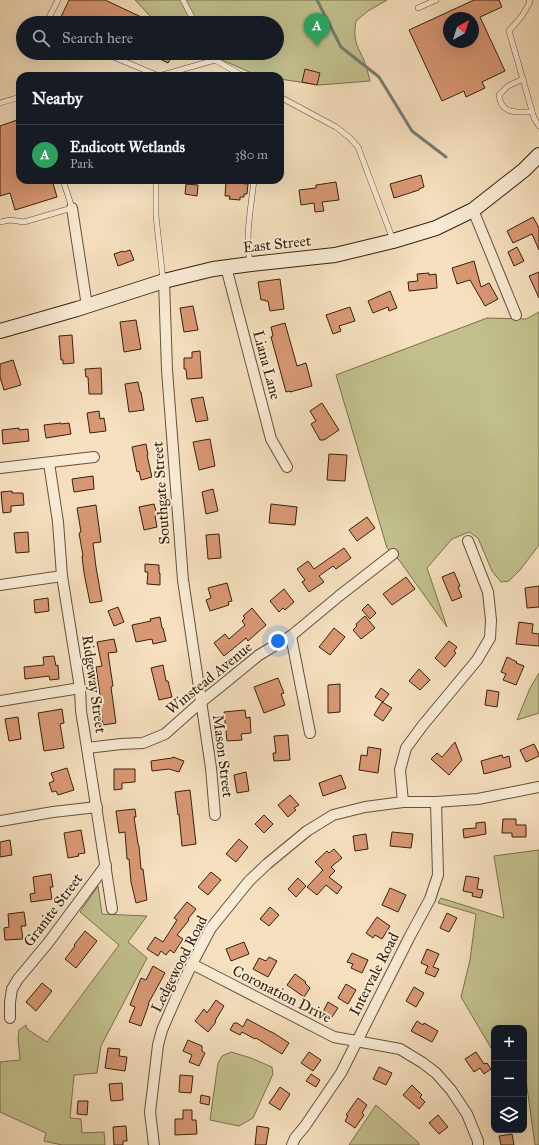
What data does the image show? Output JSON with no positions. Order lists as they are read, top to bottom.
{
  "streets": {
    "main road": ["East Street"],
    "street": [
      "Liana Lane",
      "Southgate Street",
      "Winstead Avenue",
      "Ridgeway Street",
      "Mason Street",
      "Granite Street",
      "Ledgewood Road",
      "Intervale Road",
      "Coronation Drive"
    ]
  },
  "crossings": [
    ["East Street", "Liana Lane"],
    ["East Street", "Southgate Street"],
    ["Southgate Street", "Winstead Avenue"],
    ["Southgate Street", "Mason Street"],
    ["Winstead Avenue", "Ridgeway Street"],
    ["Winstead Avenue", "Mason Street"],
    ["Ridgeway Street", "Granite Street"],
    ["Ledgewood Road", "Intervale Road"],
    ["Ledgewood Road", "Coronation Drive"],
    ["Intervale Road", "Coronation Drive"]
  ],
  "north": "top right",
  "page": {
    "pins": "A",
    "search": "Search here",
    "heading": "Nearby",
    "list": [
      {
        "mark": "A",
        "name": "Endicott Wetlands",
        "note": "Park",
        "value": "380 m"
      }
    ],
    "map_buttons": ["+", "−"]
  }
}
